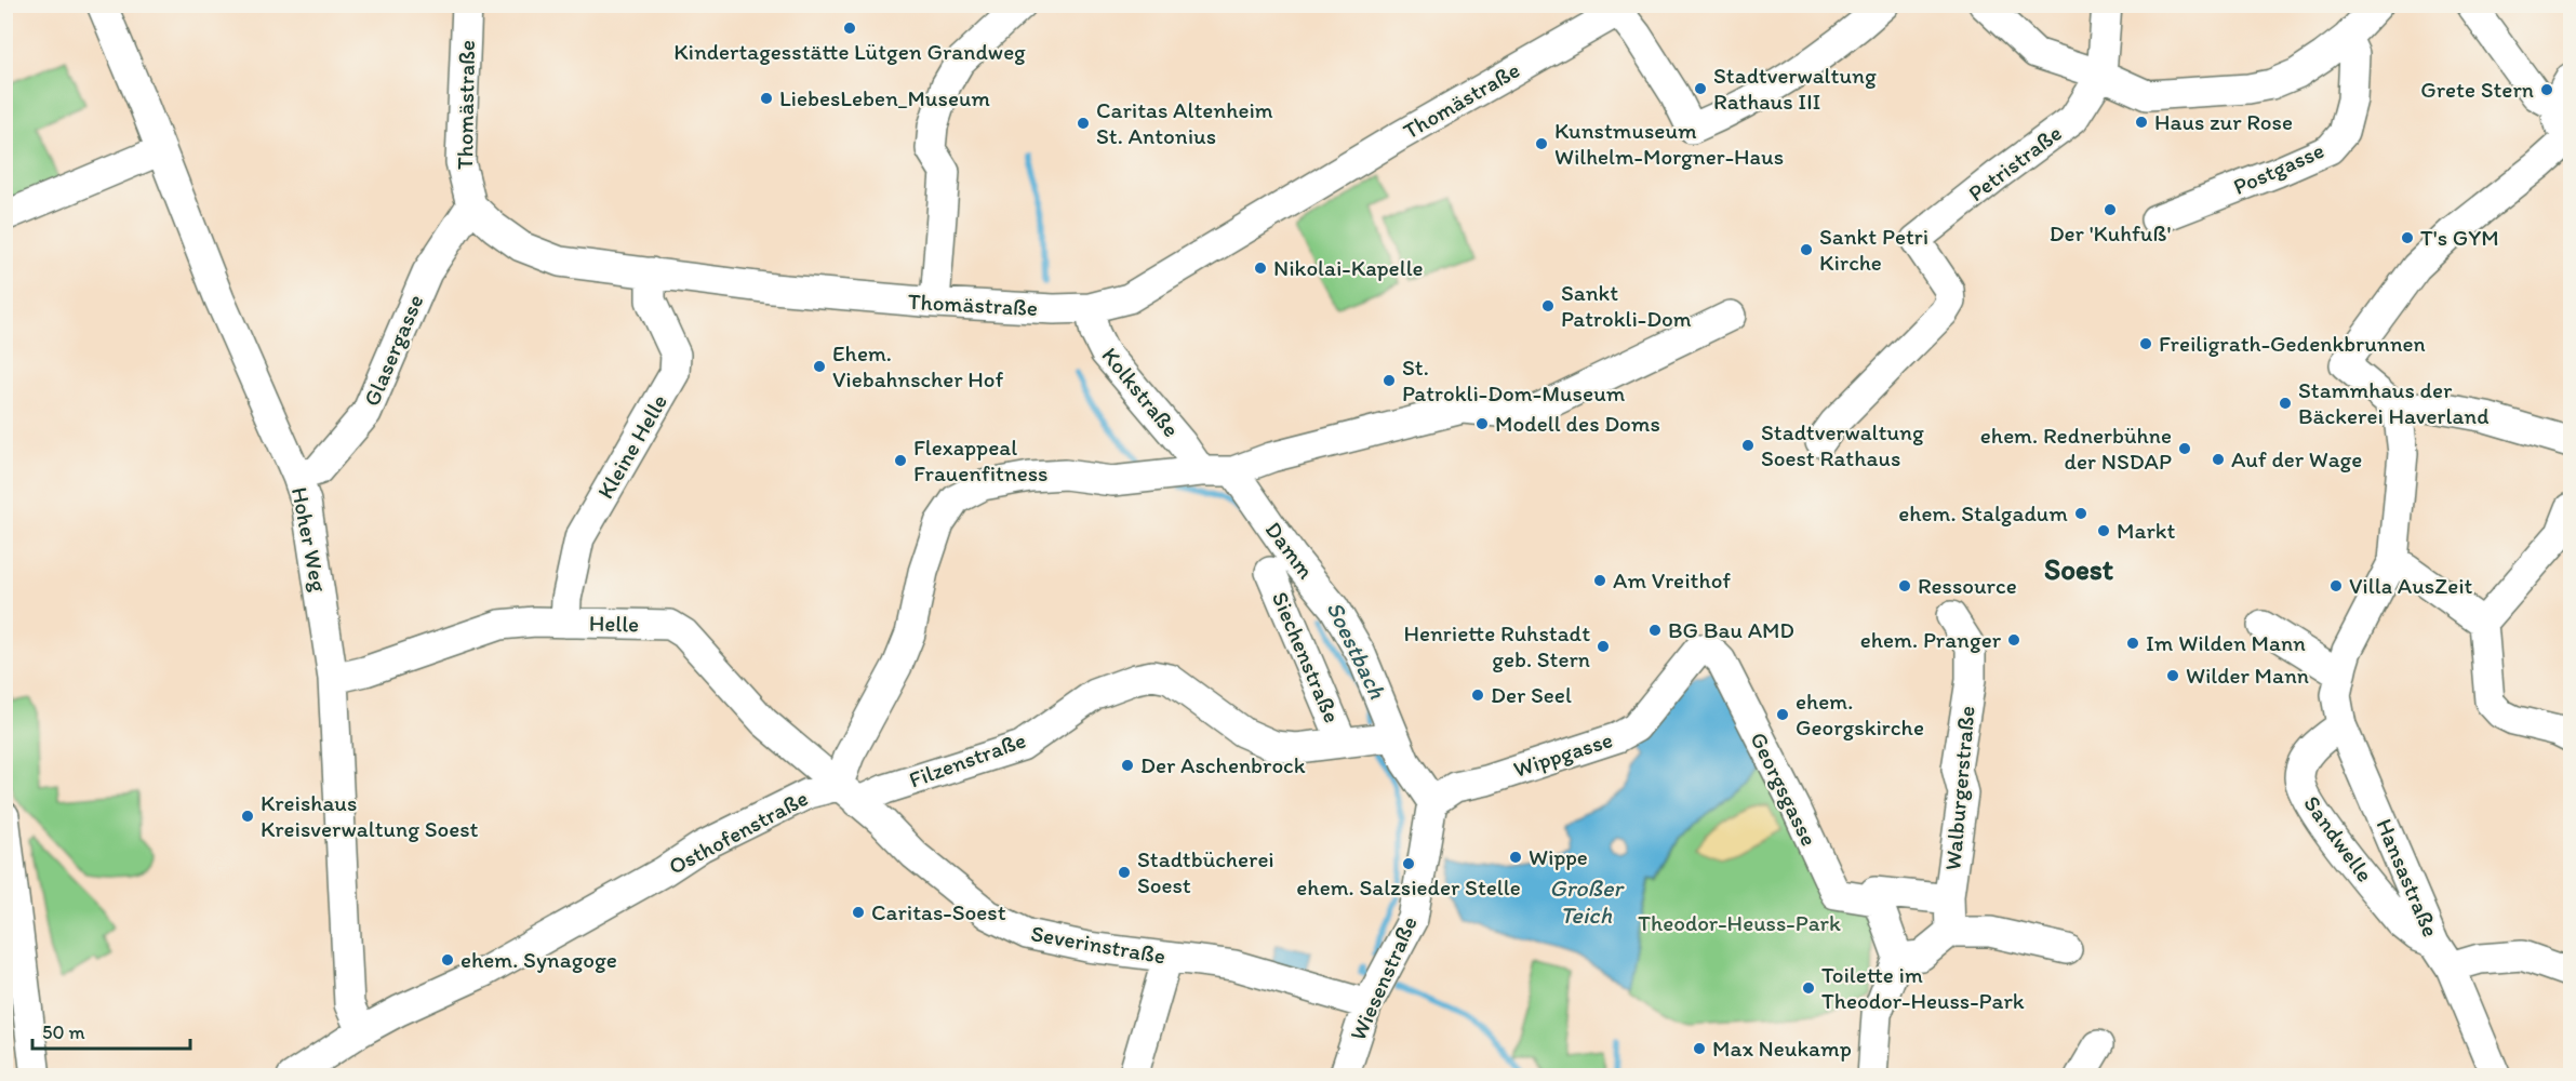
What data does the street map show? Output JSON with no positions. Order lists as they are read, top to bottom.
{
  "streets": {
    "street": [
      "Thomästraße",
      "Petristraße",
      "Postgasse",
      "Glasergasse",
      "Kolkstraße",
      "Kleine Helle",
      "Hoher Weg",
      "Damm",
      "Helle",
      "Siechenstraße",
      "Wippgasse",
      "Filzenstraße",
      "Walburgerstraße",
      "Georgsgasse",
      "Osthofenstraße",
      "Sandwelle",
      "Hansastraße",
      "Severinstraße",
      "Wiesenstraße"
    ]
  },
  "crossings": [
    ["Thomästraße", "Glasergasse"],
    ["Thomästraße", "Kolkstraße"],
    ["Thomästraße", "Kleine Helle"],
    ["Glasergasse", "Hoher Weg"],
    ["Kolkstraße", "Osthofenstraße"],
    ["Kleine Helle", "Helle"],
    ["Hoher Weg", "Helle"],
    ["Hoher Weg", "Osthofenstraße"],
    ["Damm", "Filzenstraße"],
    ["Damm", "Osthofenstraße"],
    ["Helle", "Filzenstraße"],
    ["Helle", "Osthofenstraße"],
    ["Helle", "Severinstraße"],
    ["Siechenstraße", "Filzenstraße"],
    ["Wippgasse", "Georgsgasse"],
    ["Wippgasse", "Wiesenstraße"],
    ["Filzenstraße", "Osthofenstraße"],
    ["Filzenstraße", "Severinstraße"],
    ["Walburgerstraße", "Georgsgasse"],
    ["Osthofenstraße", "Severinstraße"],
    ["Sandwelle", "Hansastraße"],
    ["Severinstraße", "Wiesenstraße"]
  ],
  "districts": ["Soest"],
  "water": ["Soestbach", "Großer Teich"],
  "parks": ["Theodor-Heuss-Park"],
  "places": [
    "Kindertagesstätte Lütgen Grandweg",
    "Stadtverwaltung Rathaus III",
    "Grete Stern",
    "LiebesLeben_Museum",
    "Haus zur Rose",
    "Caritas Altenheim St. Antonius",
    "Kunstmuseum Wilhelm-Morgner-Haus",
    "Der 'Kuhfuß'",
    "T's GYM",
    "Sankt Petri Kirche",
    "Nikolai-Kapelle",
    "Sankt Patrokli-Dom",
    "Freiligrath-Gedenkbrunnen",
    "Ehem. Viebahnscher Hof",
    "St. Patrokli-Dom-Museum",
    "Stammhaus der Bäckerei Haverland",
    "Modell des Doms",
    "Stadtverwaltung Soest Rathaus",
    "ehem. Rednerbühne der NSDAP",
    "Auf der Wage",
    "Flexappeal Frauenfitness",
    "ehem. Stalgadum",
    "Markt",
    "Am Vreithof",
    "Ressource",
    "Villa AusZeit",
    "BG Bau AMD",
    "ehem. Pranger",
    "Im Wilden Mann",
    "Henriette Ruhstadt geb. Stern",
    "Wilder Mann",
    "Der Seel",
    "ehem. Georgskirche",
    "Der Aschenbrock",
    "Kreishaus Kreisverwaltung Soest",
    "Wippe",
    "ehem. Salzsieder Stelle",
    "Stadtbücherei Soest",
    "Caritas-Soest",
    "ehem. Synagoge",
    "Toilette im Theodor-Heuss-Park",
    "Max Neukamp"
  ],
  "scale_bar": "50 m"
}
